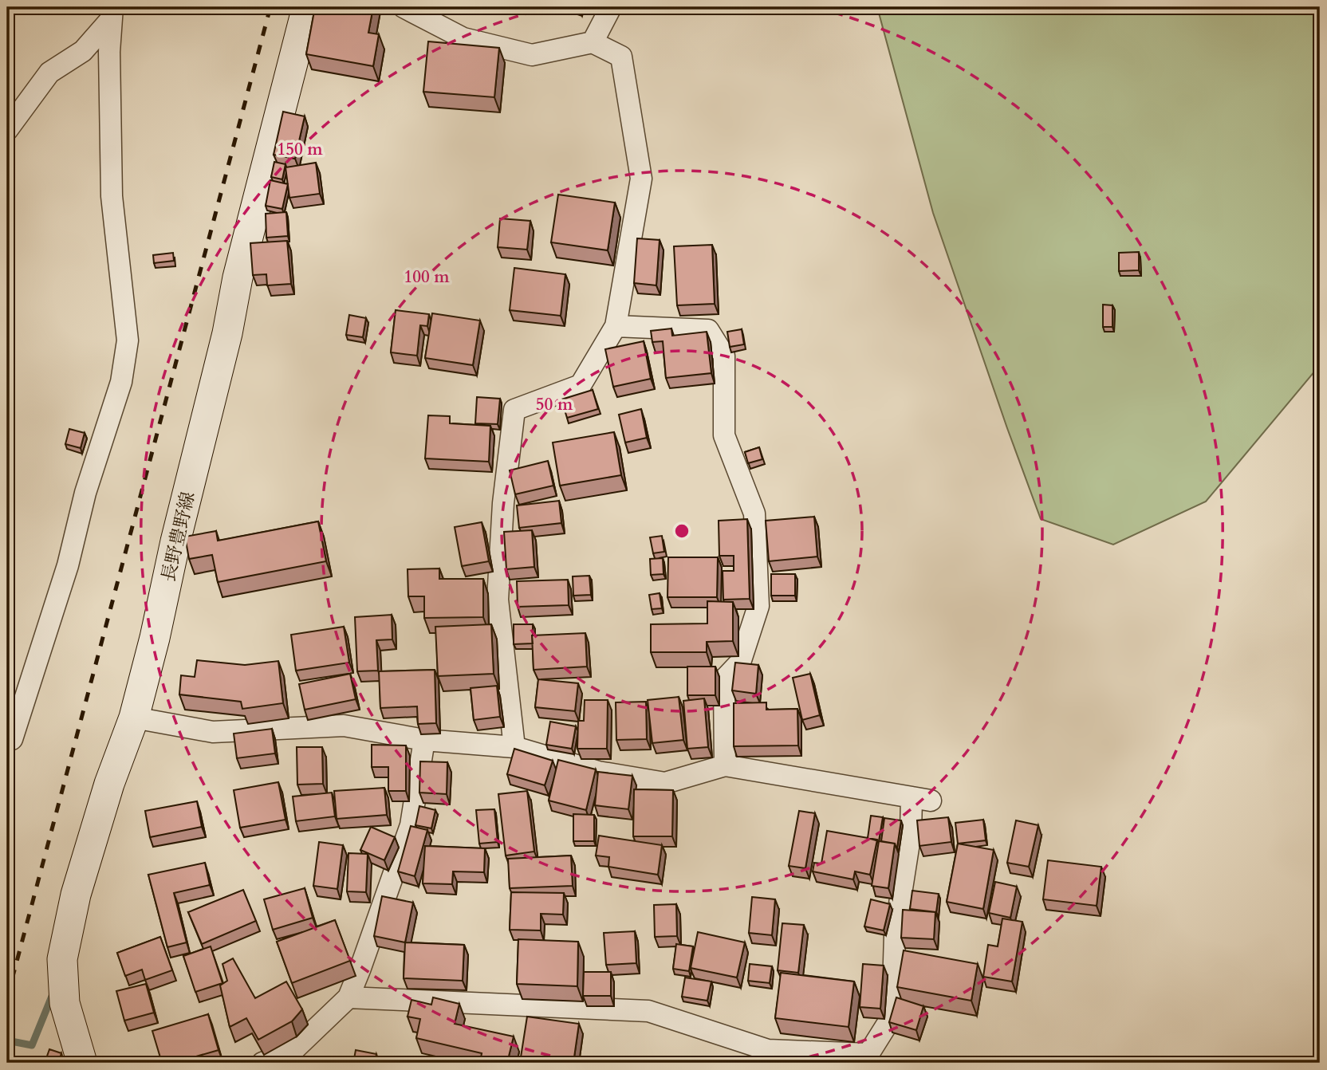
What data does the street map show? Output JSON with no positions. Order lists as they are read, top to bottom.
{
  "streets": {
    "main road": ["長野豊野線"]
  },
  "rings": ["150 m", "100 m", "50 m"]
}
